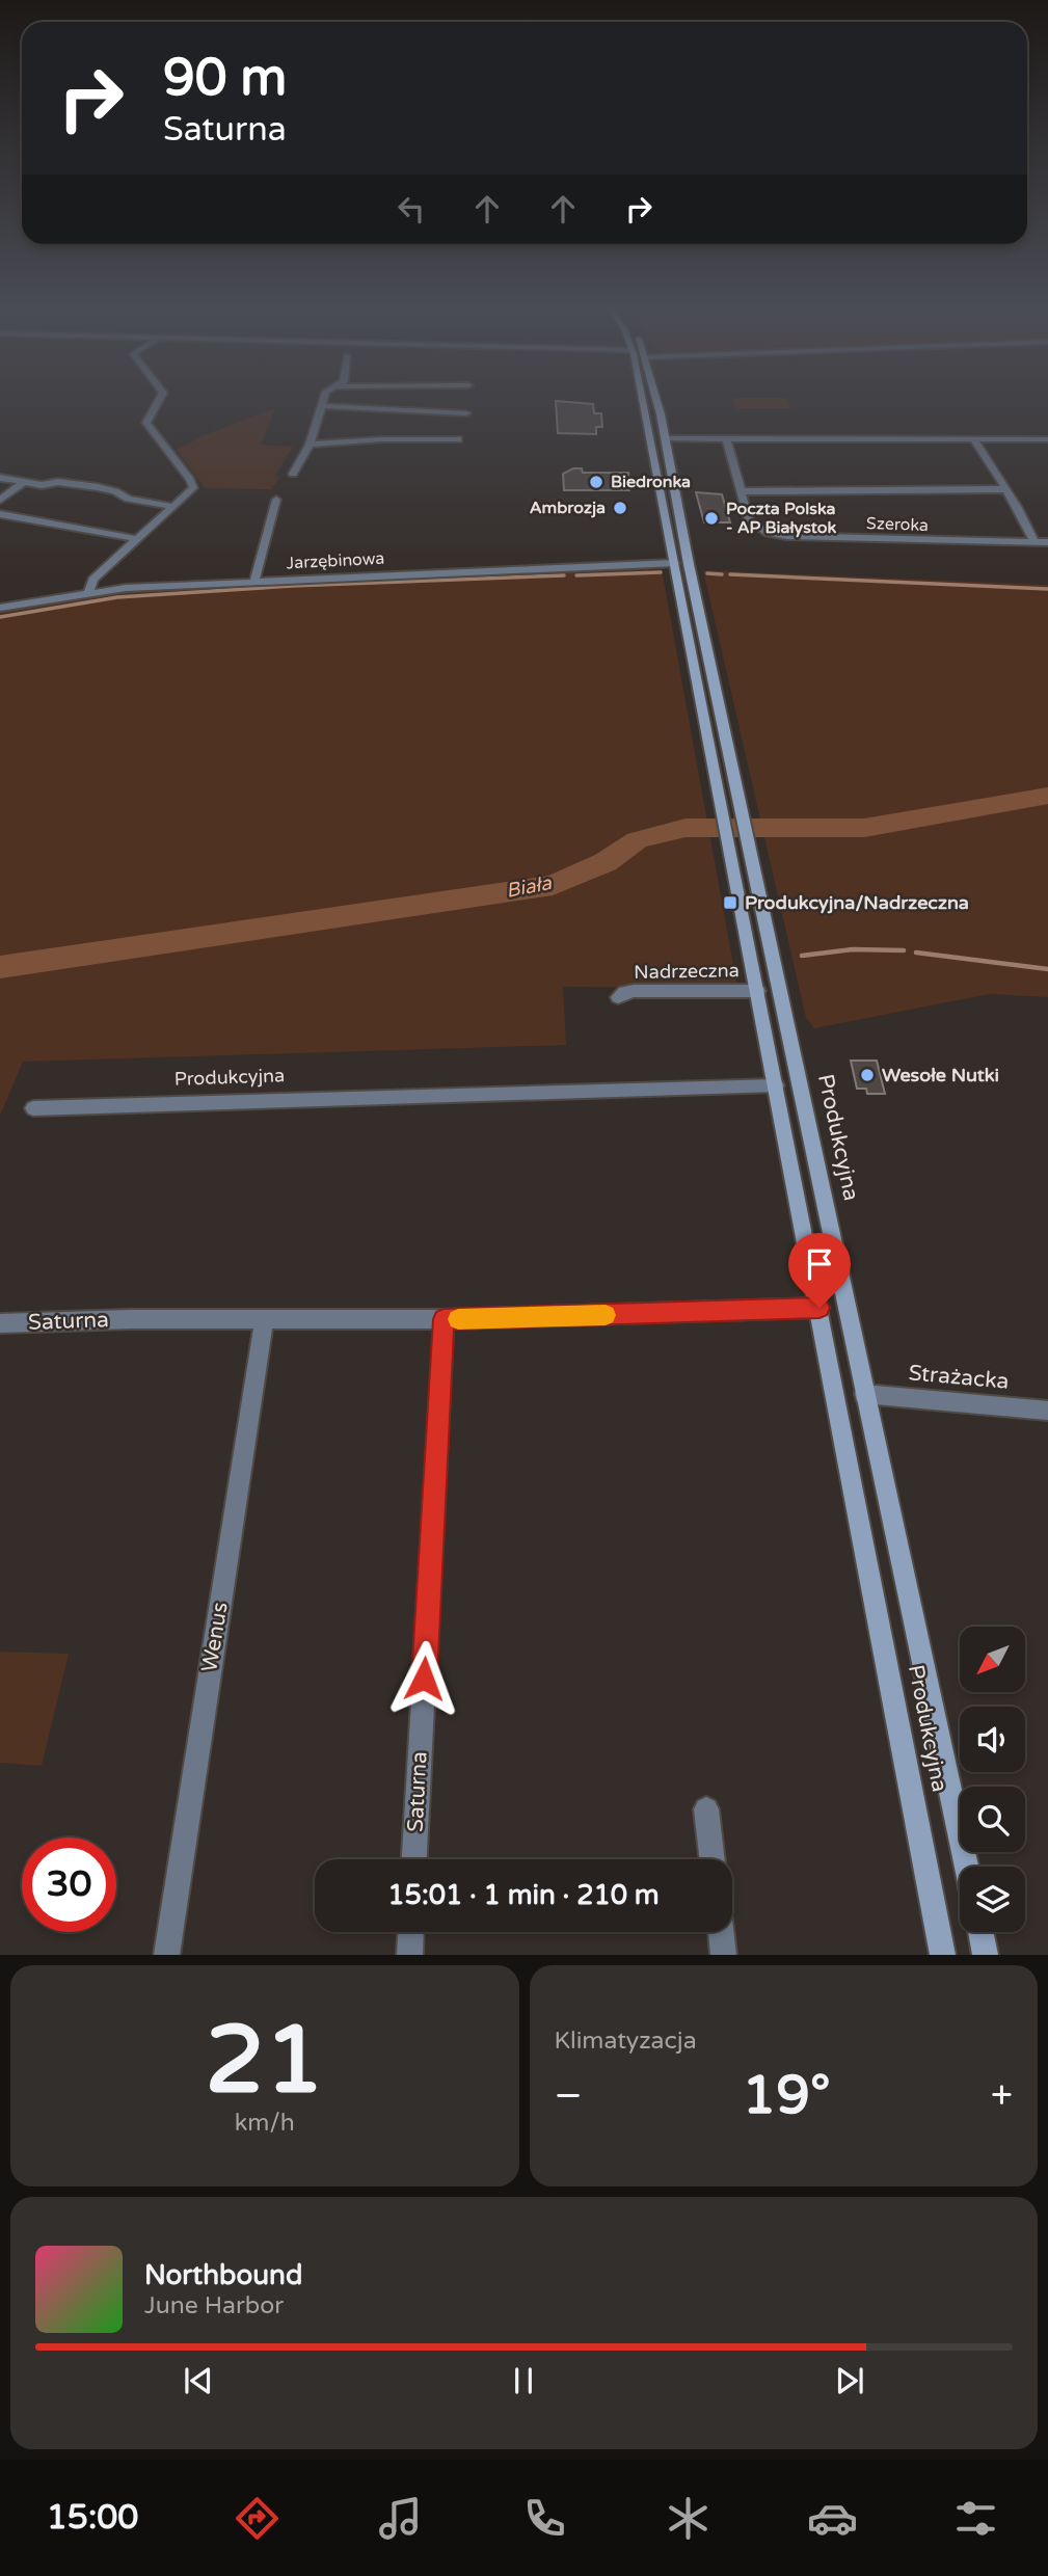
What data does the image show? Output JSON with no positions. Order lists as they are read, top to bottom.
{
  "streets": {
    "main road": ["Produkcyjna"],
    "street": [
      "Szeroka",
      "Jarzębinowa",
      "Nadrzeczna",
      "Saturna",
      "Strażacka",
      "Wenus"
    ]
  },
  "crossings": [
    ["Jarzębinowa", "Produkcyjna"],
    ["Nadrzeczna", "Produkcyjna"],
    ["Produkcyjna", "Saturna"],
    ["Produkcyjna", "Strażacka"],
    ["Saturna", "Wenus"]
  ],
  "water": ["Biała"],
  "places": {
    "other": [
      "Biedronka",
      "Ambrozja",
      "Poczta Polska - AP Białystok",
      "Wesołe Nutki"
    ],
    "transit": ["Produkcyjna/Nadrzeczna"]
  },
  "north": "bottom left",
  "page": {
    "turn": ["90 m", "Saturna"],
    "limit": "30",
    "trip": "15:01 · 1 min · 210 m",
    "tile": [
      ["21", "km/h"],
      "Klimatyzacja"
    ],
    "heat": ["−", "19°", "+"],
    "song": ["Northbound", "June Harbor"],
    "tabs": "15:00"
  }
}
